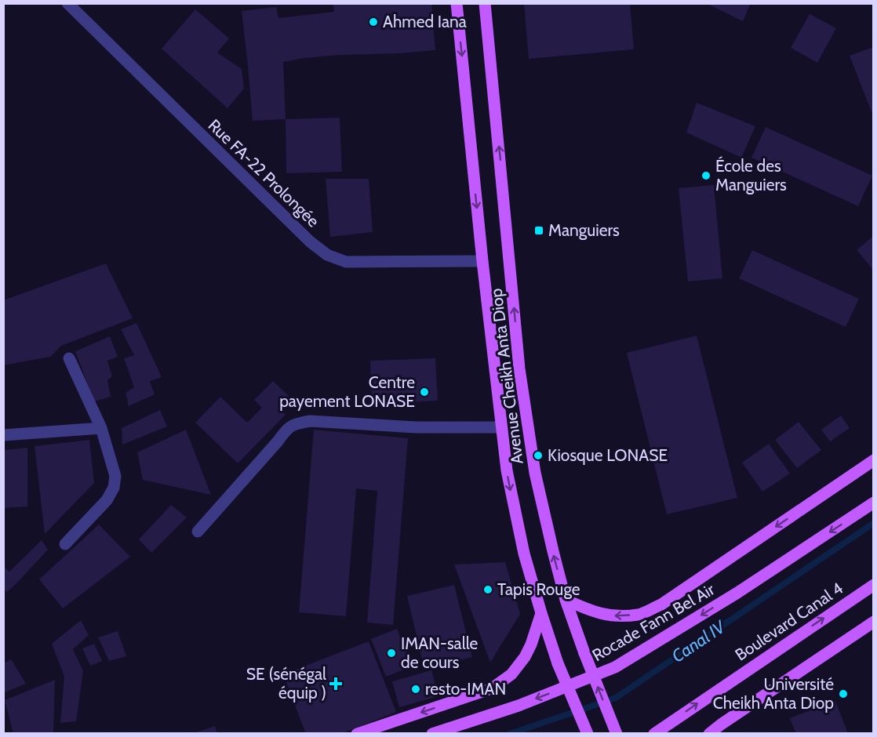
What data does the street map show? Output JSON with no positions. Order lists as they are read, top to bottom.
{
  "streets": {
    "main road": ["Avenue Cheikh Anta Diop", "Boulevard Canal 4", "Rocade Fann Bel Air"],
    "street": ["Rue FA-22 Prolongée"]
  },
  "crossings": [
    ["Rue FA-22 Prolongée", "Avenue Cheikh Anta Diop"]
  ],
  "water": ["Canal IV"],
  "places": {
    "other": [
      "Ahmed Iana",
      "École des Manguiers",
      "Centre payement LONASE",
      "Kiosque LONASE",
      "Tapis Rouge",
      "IMAN-salle de cours",
      "resto-IMAN",
      "Université Cheikh Anta Diop"
    ],
    "transit": ["Manguiers"],
    "health": ["SE (sénégal équip )"]
  }
}
